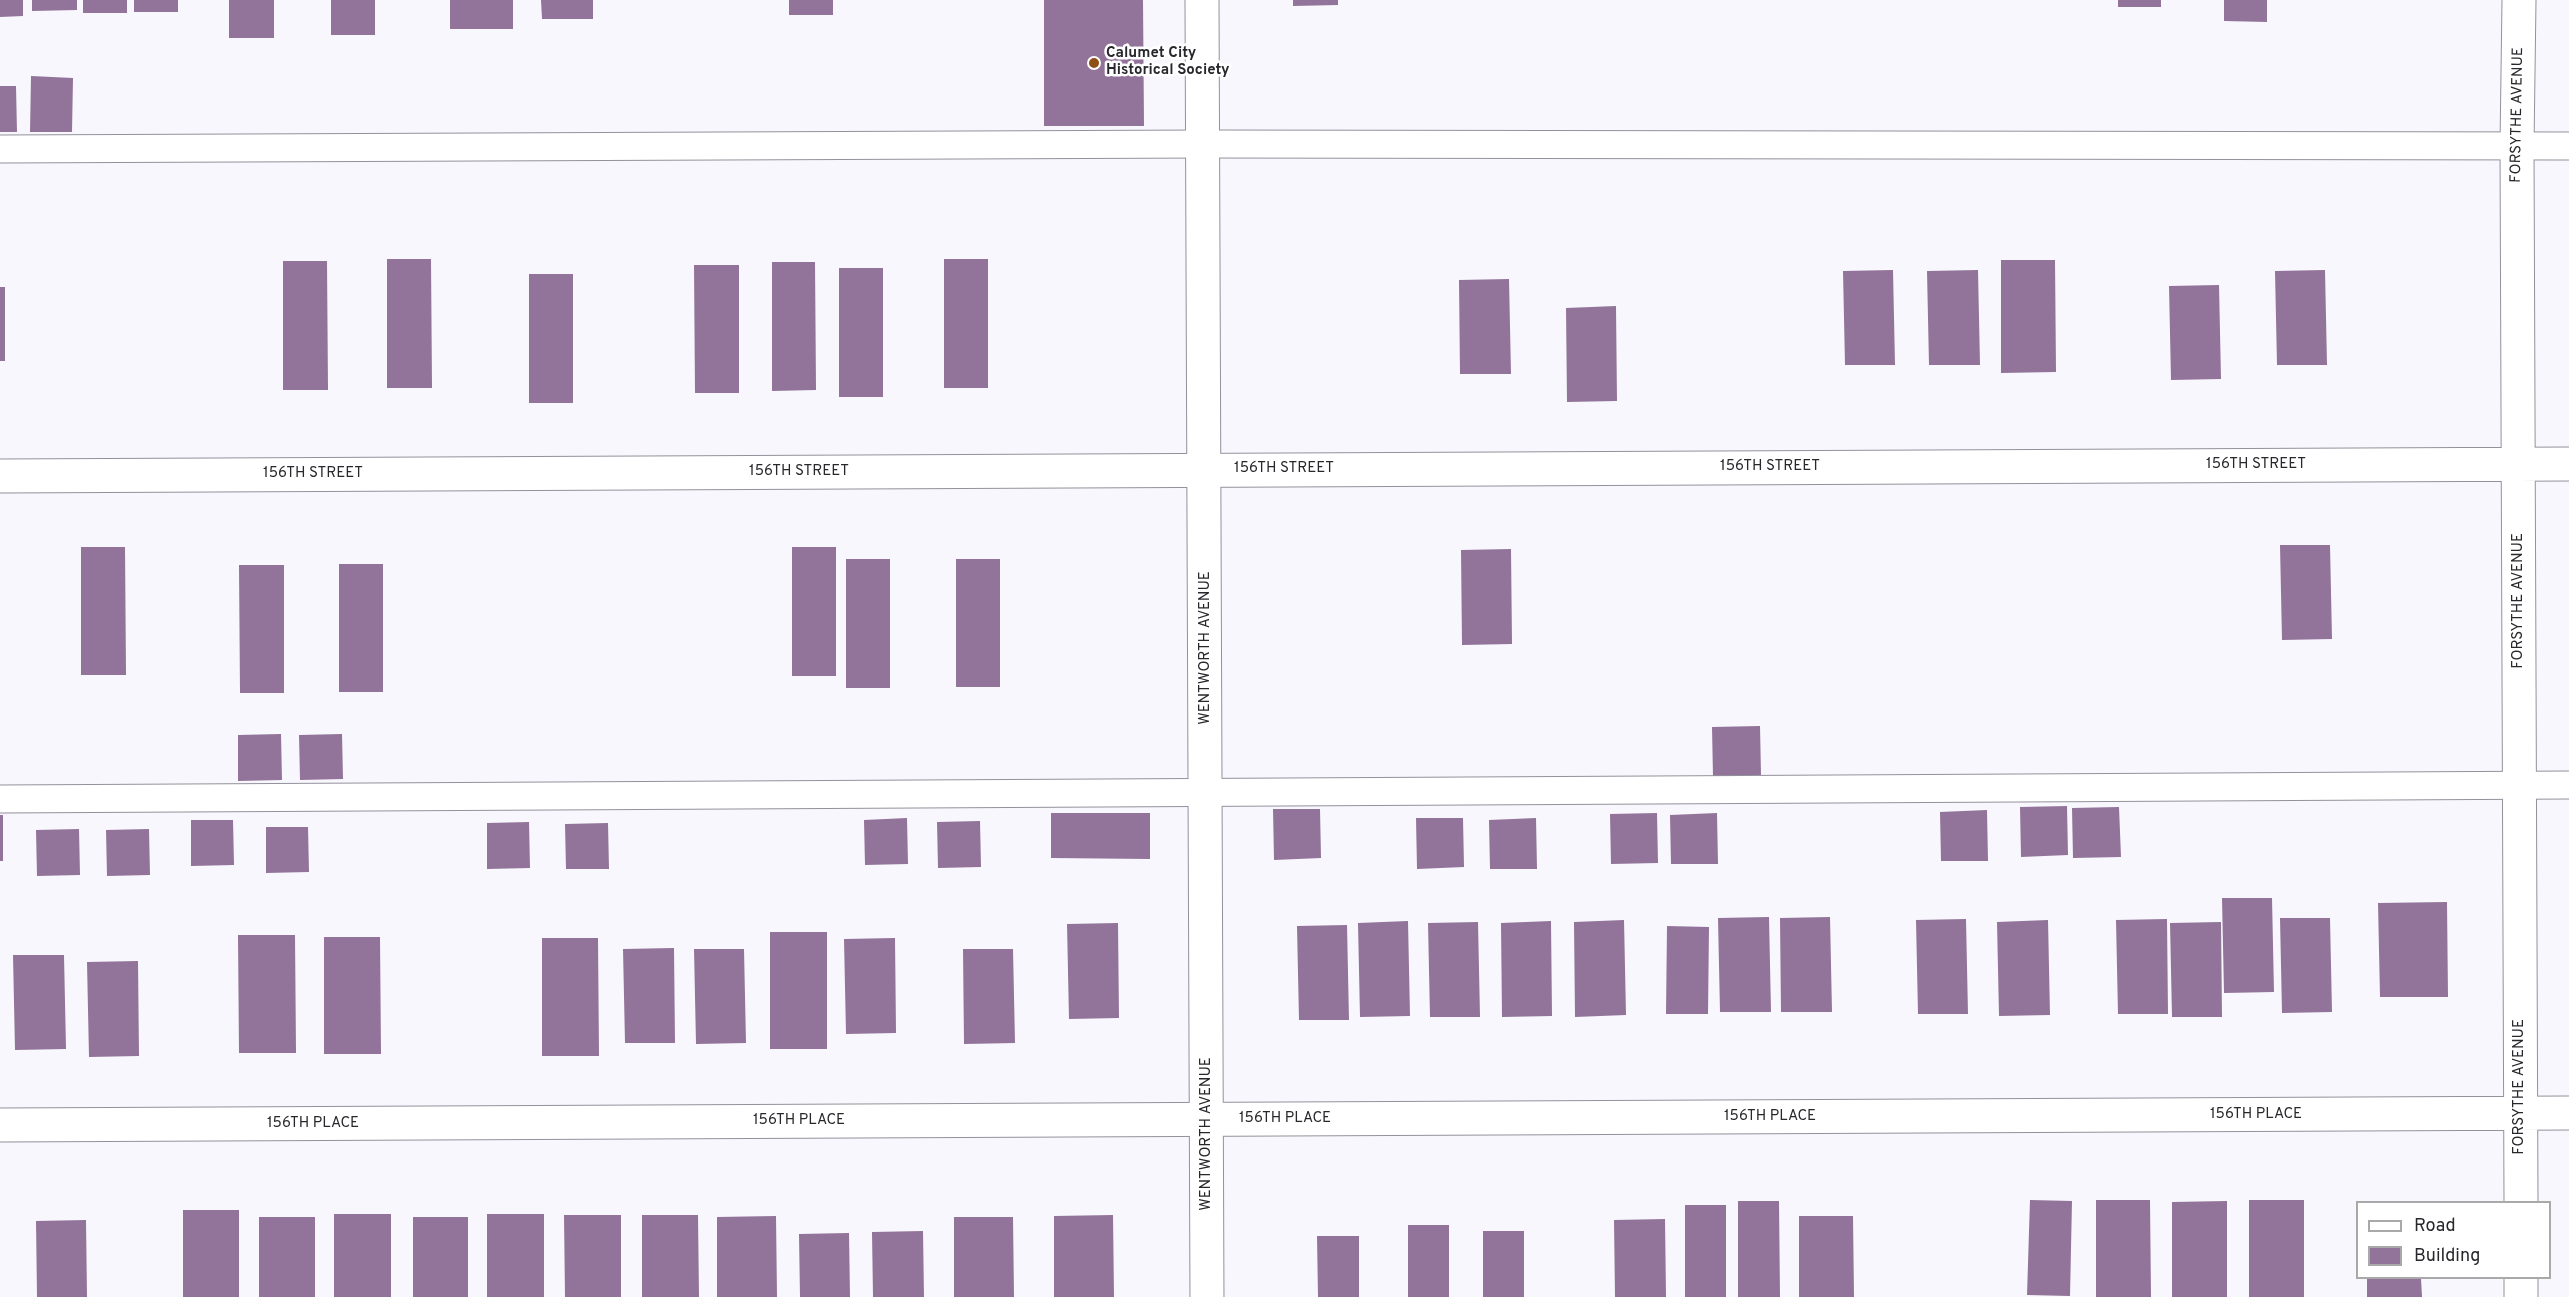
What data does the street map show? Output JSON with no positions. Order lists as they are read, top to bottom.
{
  "streets": {
    "street": [
      "FORSYTHE AVENUE",
      "156TH STREET",
      "WENTWORTH AVENUE",
      "156TH PLACE"
    ]
  },
  "crossings": [
    ["FORSYTHE AVENUE", "156TH STREET"],
    ["FORSYTHE AVENUE", "156TH PLACE"],
    ["156TH STREET", "WENTWORTH AVENUE"],
    ["WENTWORTH AVENUE", "156TH PLACE"]
  ],
  "places": ["Calumet City Historical Society"],
  "legend": ["Road", "Building"]
}
